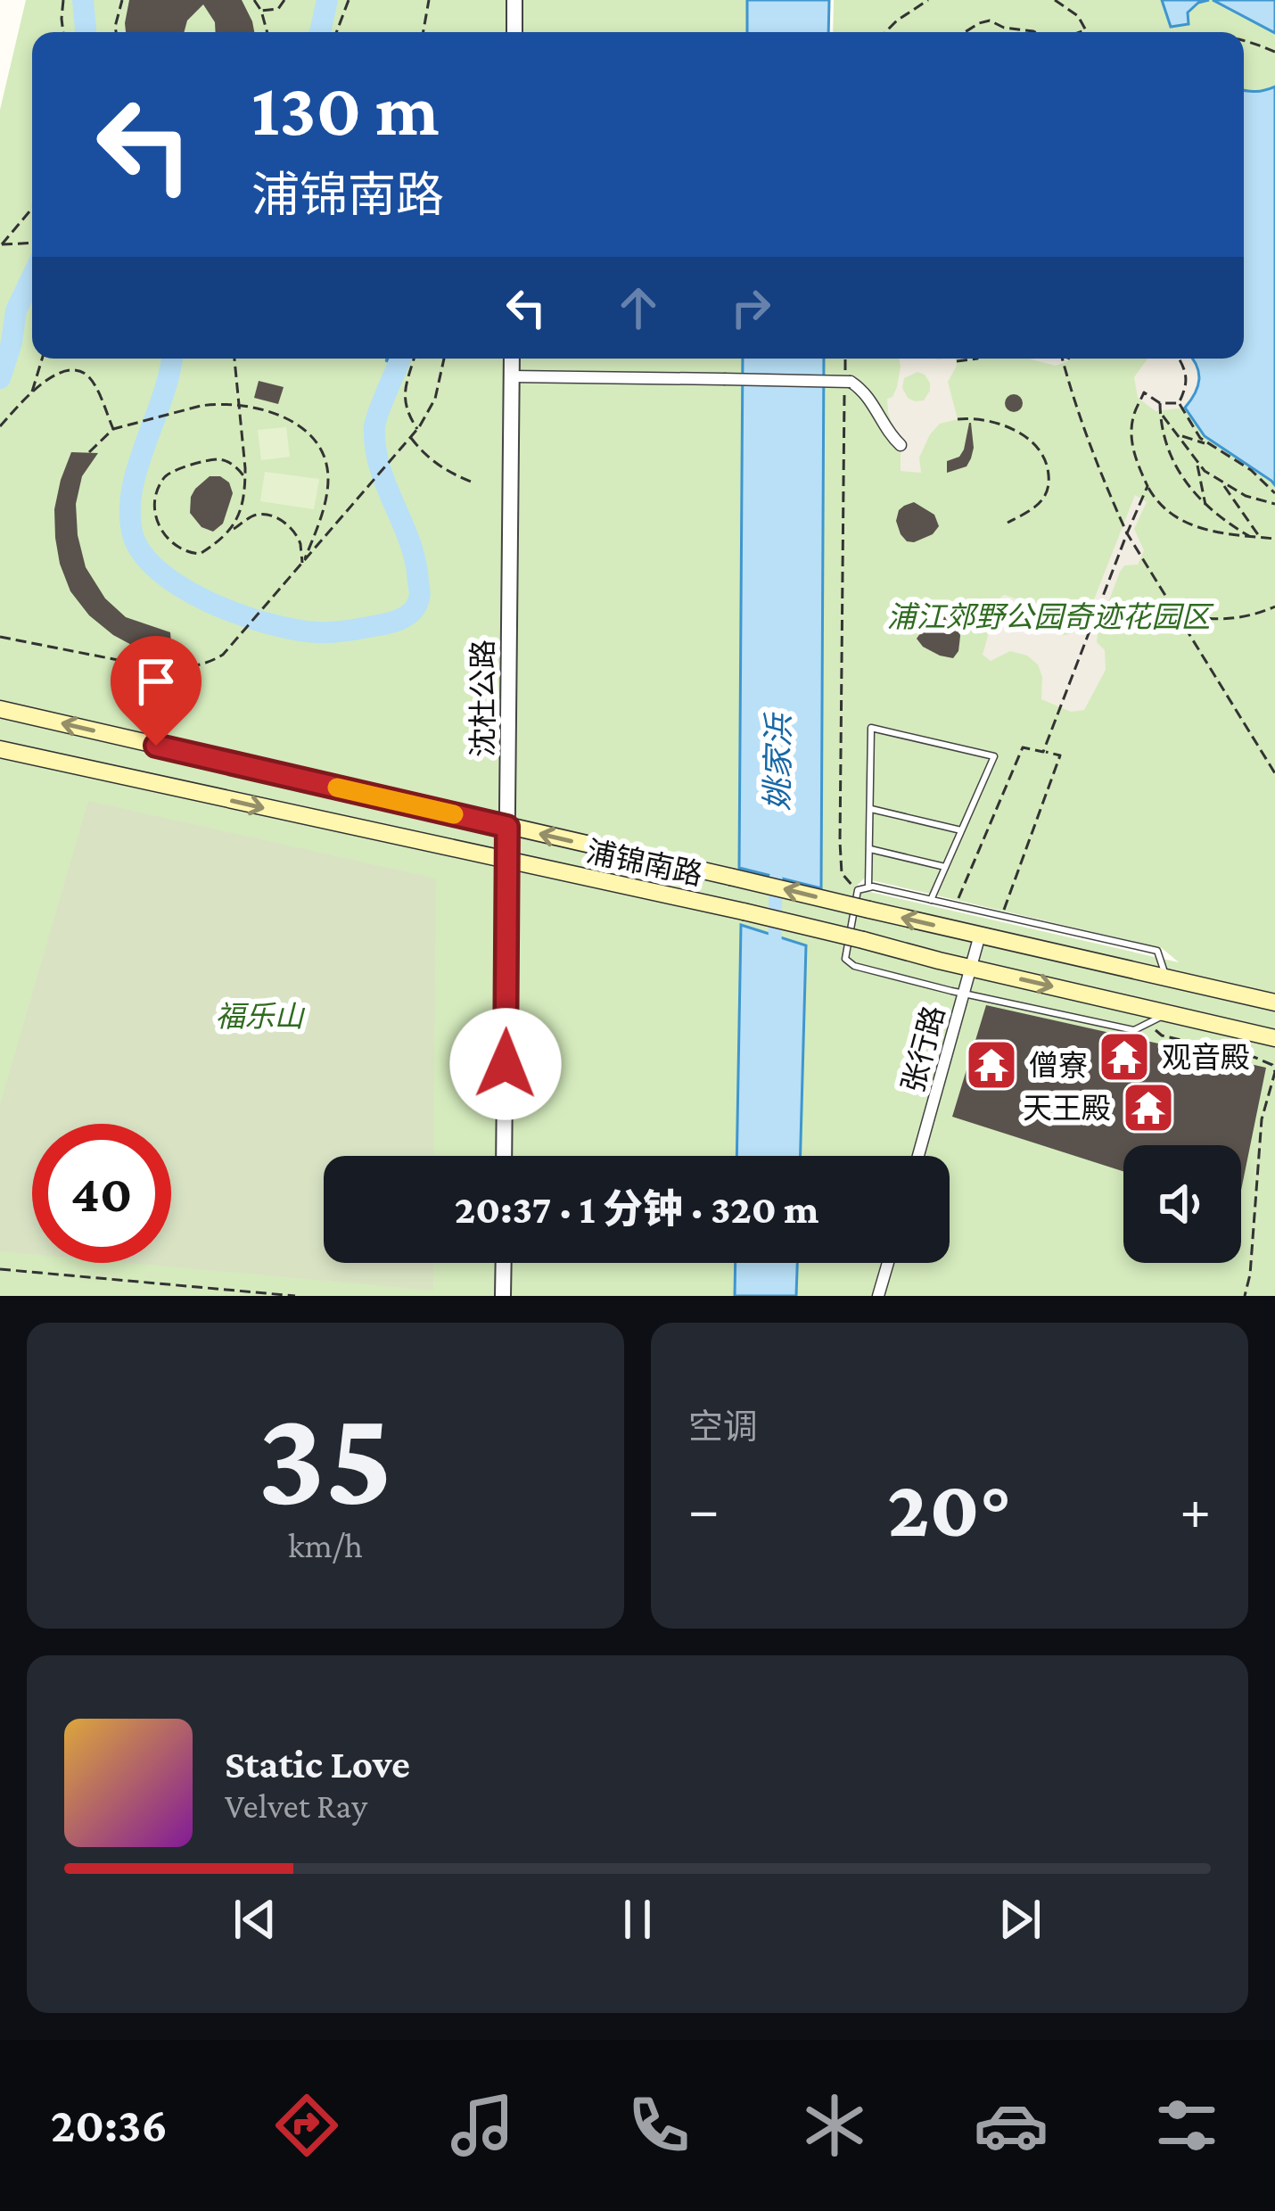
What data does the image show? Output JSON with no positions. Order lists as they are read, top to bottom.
{
  "streets": {
    "main road": ["浦锦南路"],
    "street": ["沈杜公路", "张行路"]
  },
  "crossings": [
    ["沈杜公路", "浦锦南路"],
    ["浦锦南路", "张行路"]
  ],
  "water": ["姚家浜"],
  "parks": ["浦江郊野公园奇迹花园区", "福乐山"],
  "places": {
    "temple": ["观音殿", "僧寮", "天王殿"]
  },
  "page": {
    "turn": ["130 m", "浦锦南路"],
    "limit": "40",
    "trip": "20:37 · 1 分钟 · 320 m",
    "tile": [
      ["35", "km/h"],
      "空调"
    ],
    "heat": ["−", "20°", "+"],
    "song": ["Static Love", "Velvet Ray"],
    "tabs": "20:36"
  }
}
